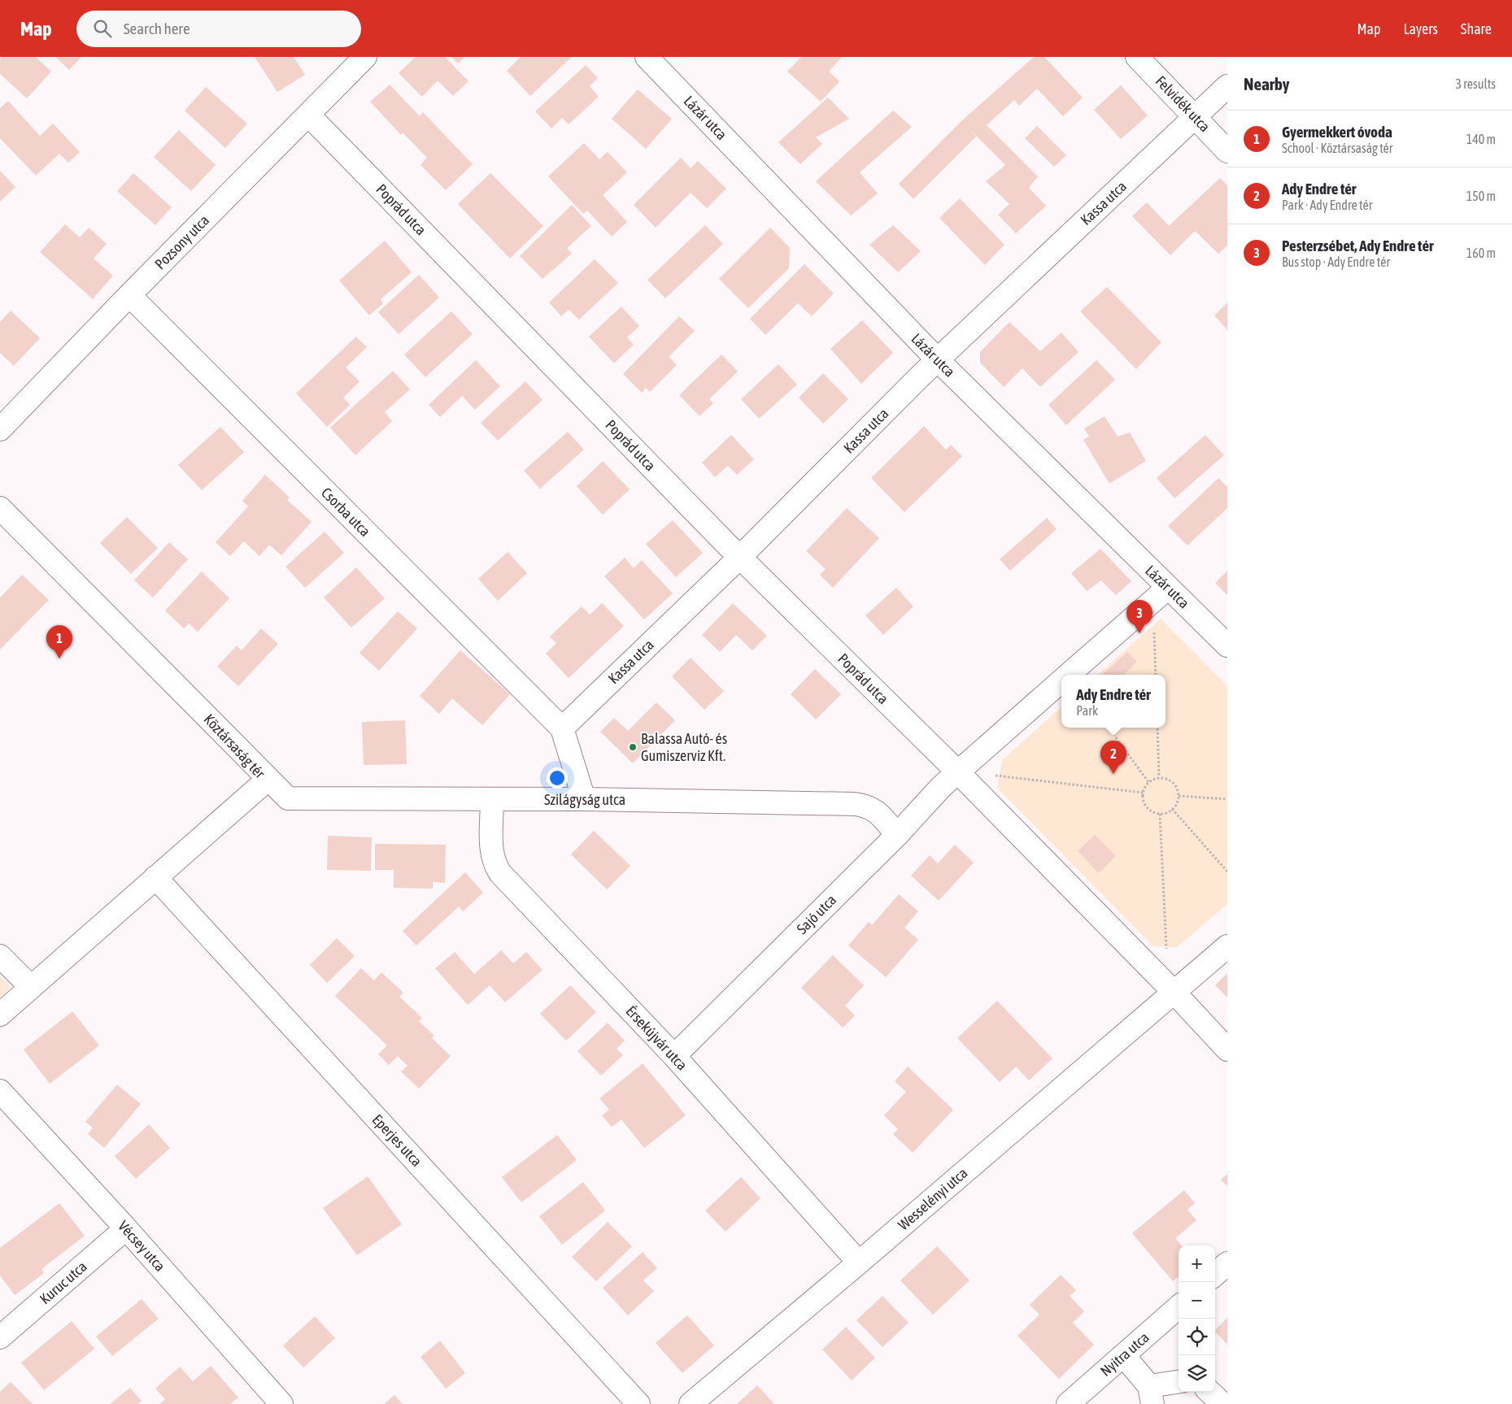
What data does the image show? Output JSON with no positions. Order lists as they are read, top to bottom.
{
  "streets": {
    "street": [
      "Felvidék utca",
      "Lázár utca",
      "Kassa utca",
      "Poprád utca",
      "Pozsony utca",
      "Csorba utca",
      "Köztársaság tér",
      "Szilágyság utca",
      "Sajó utca",
      "Érsekújvár utca",
      "Eperjes utca",
      "Wesselényi utca",
      "Vécsey utca",
      "Kuruc utca",
      "Nyitra utca"
    ]
  },
  "crossings": [
    ["Felvidék utca", "Kassa utca"],
    ["Lázár utca", "Kassa utca"],
    ["Lázár utca", "Sajó utca"],
    ["Kassa utca", "Poprád utca"],
    ["Kassa utca", "Csorba utca"],
    ["Poprád utca", "Pozsony utca"],
    ["Poprád utca", "Sajó utca"],
    ["Poprád utca", "Wesselényi utca"],
    ["Pozsony utca", "Csorba utca"],
    ["Köztársaság tér", "Szilágyság utca"],
    ["Köztársaság tér", "Eperjes utca"],
    ["Szilágyság utca", "Sajó utca"],
    ["Szilágyság utca", "Érsekújvár utca"],
    ["Sajó utca", "Érsekújvár utca"],
    ["Érsekújvár utca", "Wesselényi utca"],
    ["Vécsey utca", "Kuruc utca"]
  ],
  "places": ["Balassa Autó- és Gumiszerviz Kft."],
  "page": {
    "header": "Map",
    "search": "Search here",
    "nav": ["Map", "Layers", "Share"],
    "heading": ["Nearby", "3 results"],
    "list": [
      {
        "mark": "1",
        "name": "Gyermekkert óvoda",
        "note": "School · Köztársaság tér",
        "value": "140 m"
      },
      {
        "mark": "2",
        "name": "Ady Endre tér",
        "note": "Park · Ady Endre tér",
        "value": "150 m"
      },
      {
        "mark": "3",
        "name": "Pesterzsébet, Ady Endre tér",
        "note": "Bus stop · Ady Endre tér",
        "value": "160 m"
      }
    ],
    "pins": ["3", "1", "2"],
    "popup": ["Ady Endre tér", "Park"],
    "map_buttons": ["+", "−"]
  }
}
